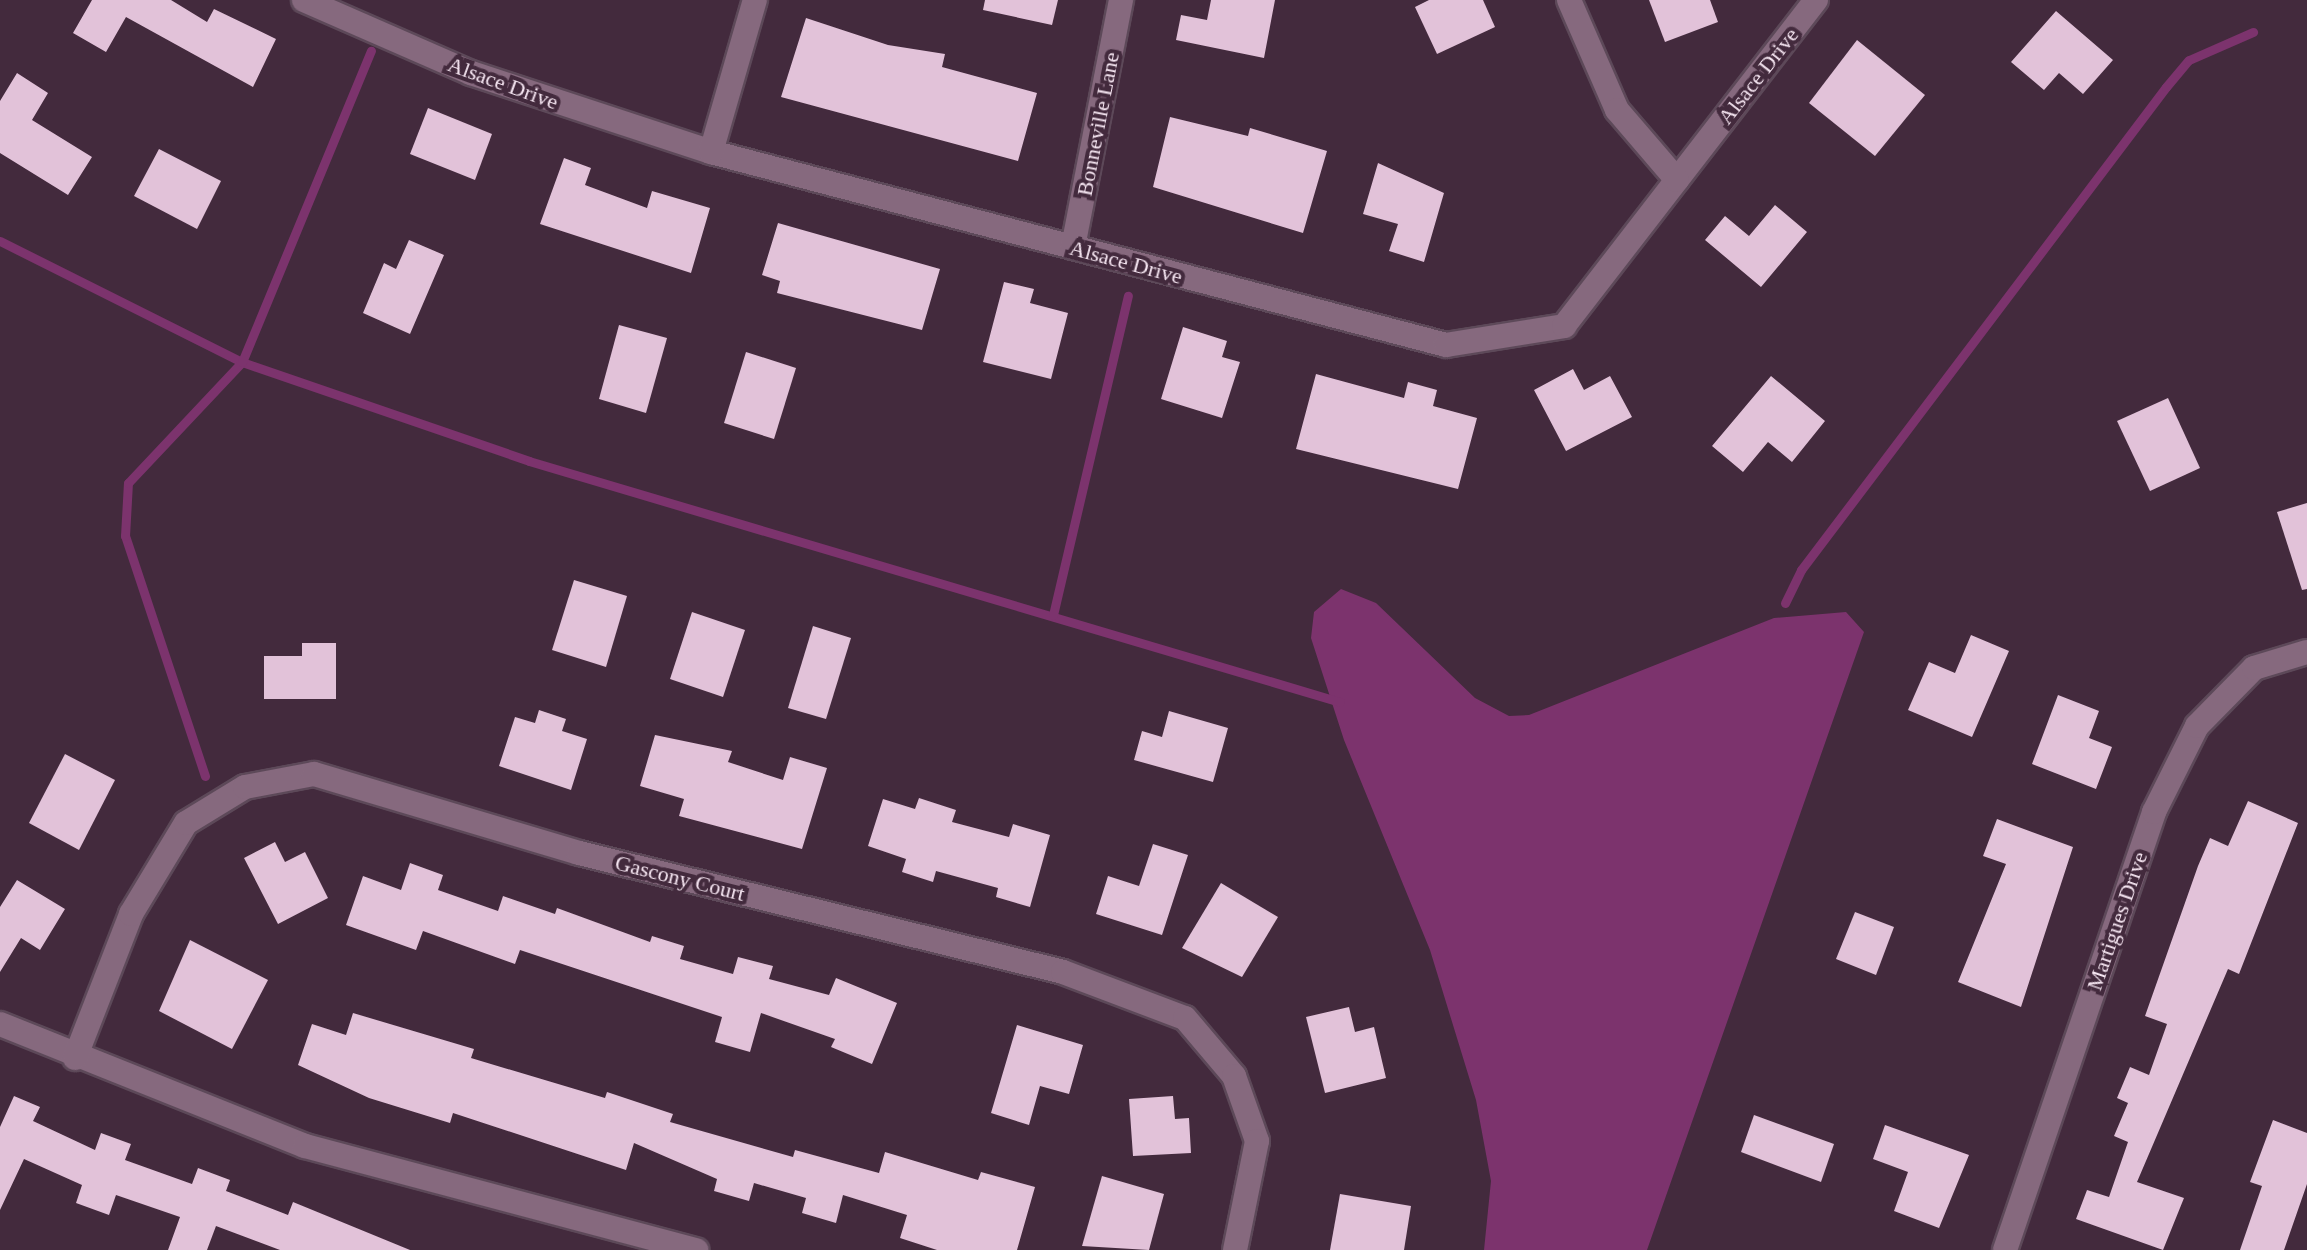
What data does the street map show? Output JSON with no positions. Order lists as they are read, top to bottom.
{
  "streets": {
    "street": [
      "Alsace Drive",
      "Bonneville Lane",
      "Gascony Court",
      "Martigues Drive"
    ]
  },
  "crossings": [
    ["Alsace Drive", "Bonneville Lane"]
  ]
}
